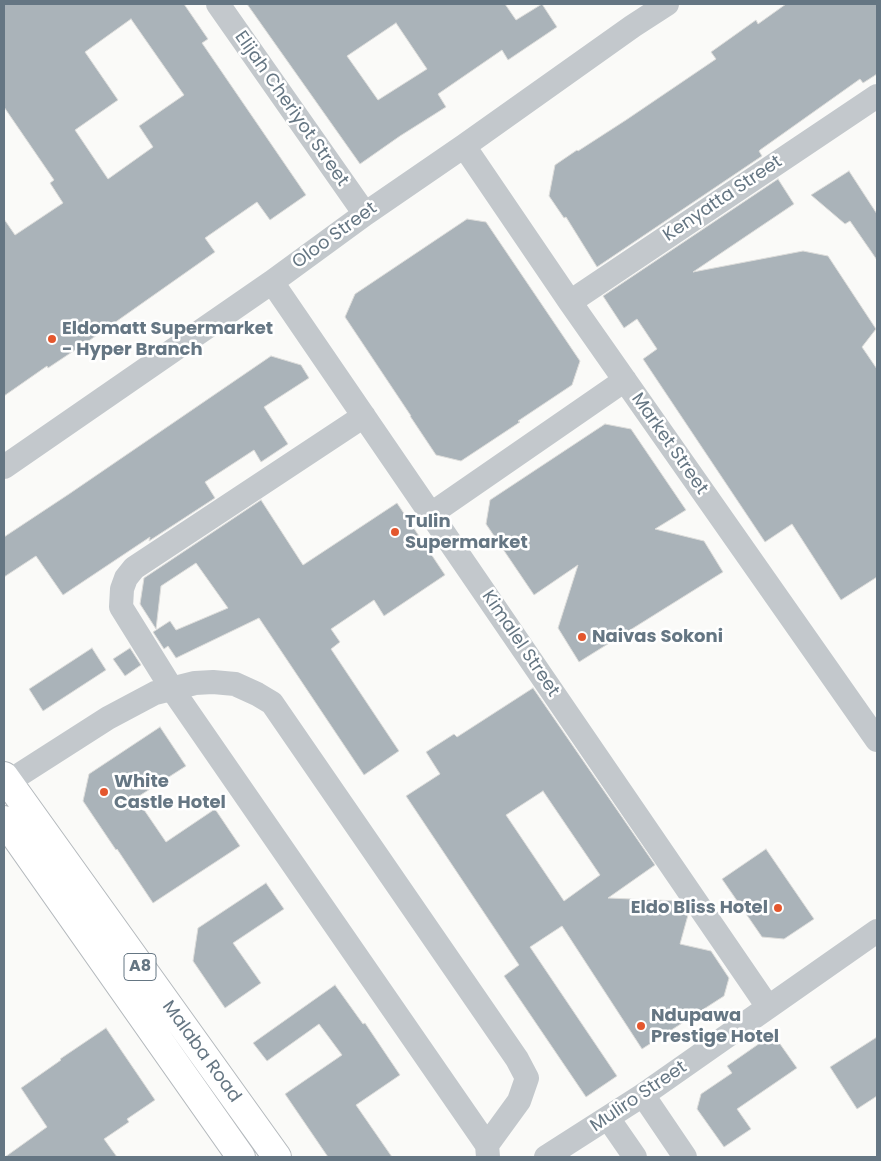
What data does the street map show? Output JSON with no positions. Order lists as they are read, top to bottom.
{
  "streets": {
    "highway": ["A8", "Malaba Road"],
    "street": [
      "Elijah Cheriyot Street",
      "Kenyatta Street",
      "Oloo Street",
      "Market Street",
      "Kimalel Street",
      "Muliro Street"
    ]
  },
  "crossings": [
    ["Elijah Cheriyot Street", "Oloo Street"],
    ["Kenyatta Street", "Market Street"],
    ["Oloo Street", "Market Street"],
    ["Oloo Street", "Kimalel Street"],
    ["Kimalel Street", "Muliro Street"]
  ],
  "places": [
    "Eldomatt Supermarket - Hyper Branch",
    "Tulin Supermarket",
    "Naivas Sokoni",
    "White Castle Hotel",
    "Eldo Bliss Hotel",
    "Ndupawa Prestige Hotel"
  ]
}
